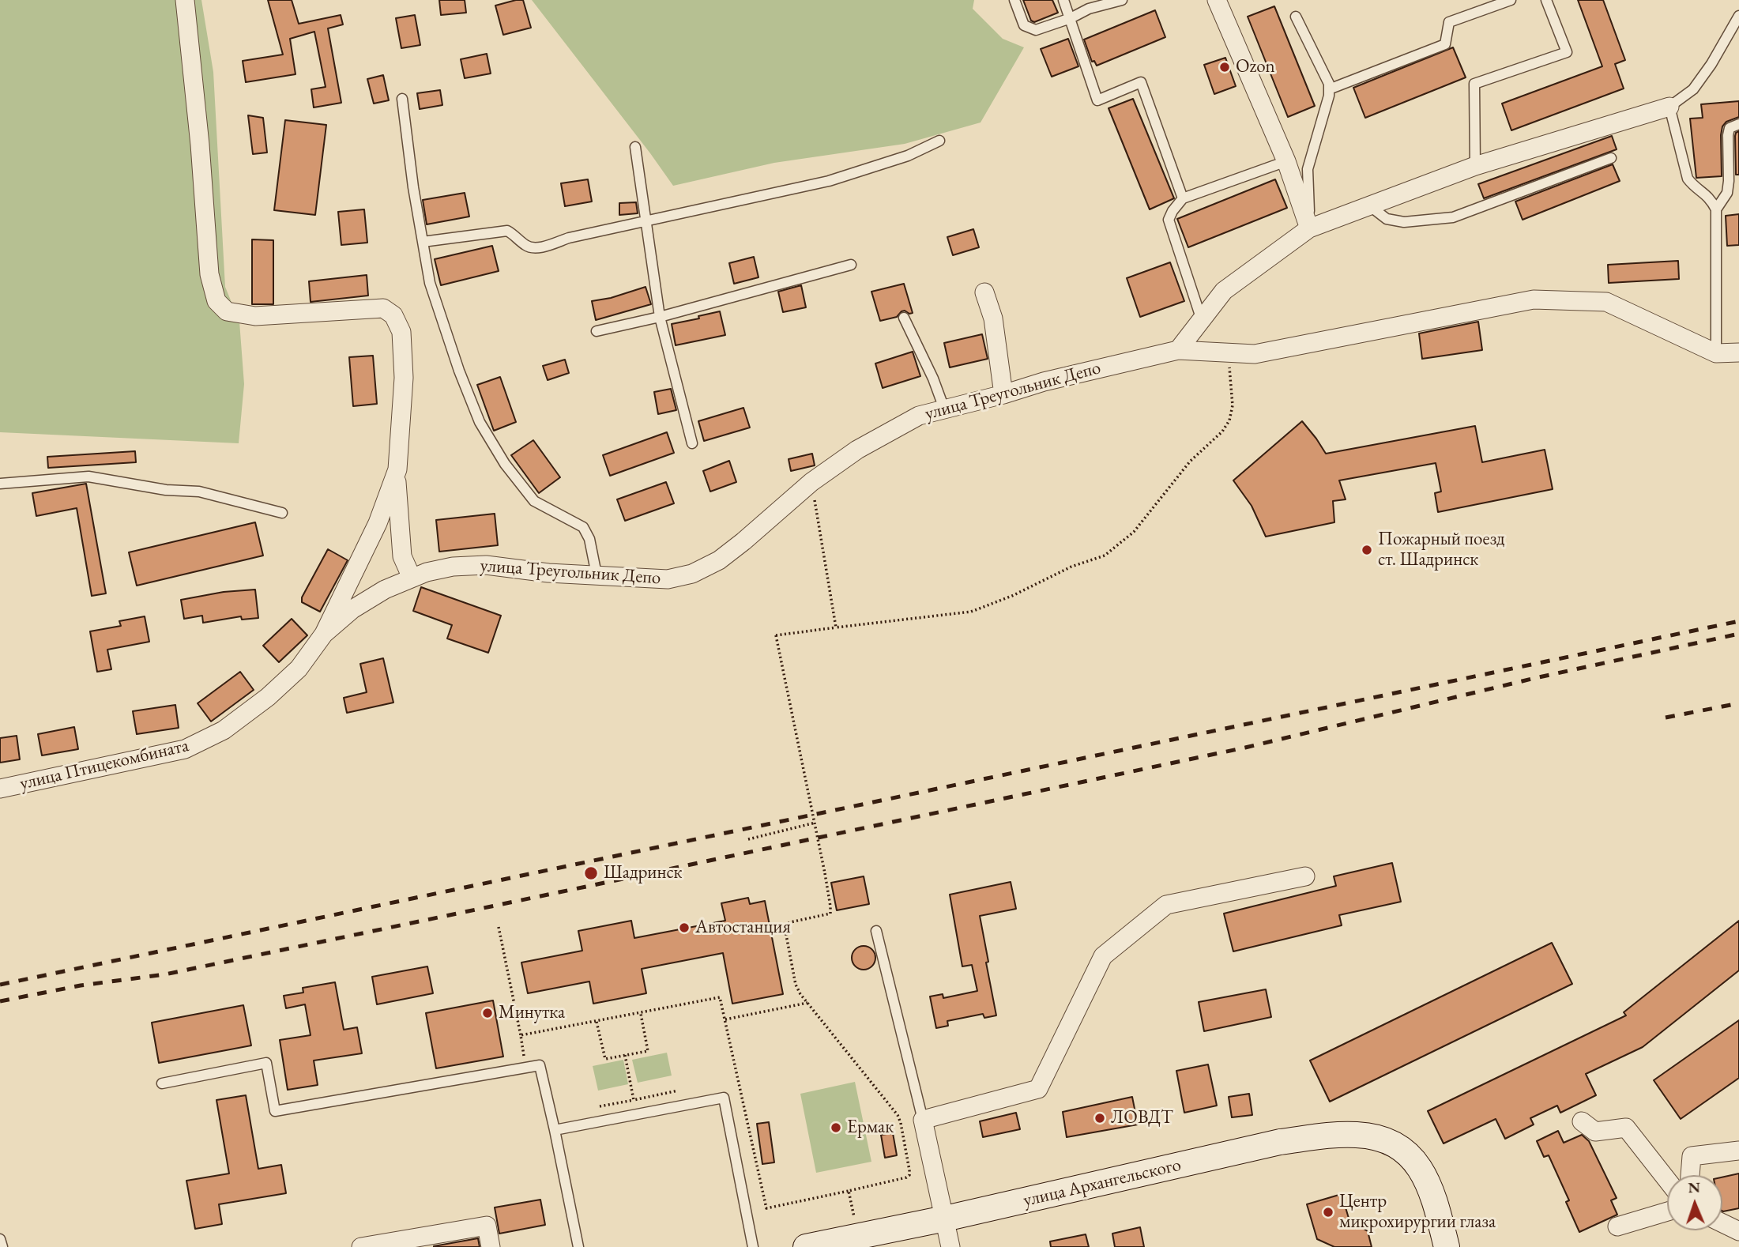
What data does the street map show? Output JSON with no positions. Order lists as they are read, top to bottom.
{
  "streets": {
    "street": ["улица Треугольник Депо", "улица Птицекомбината", "улица Архангельского"]
  },
  "crossings": [
    ["улица Треугольник Депо", "улица Птицекомбината"]
  ],
  "places": [
    "Ozon",
    "Пожарный поезд ст. Шадринск",
    "Шадринск",
    "Автостанция",
    "Минутка",
    "ЛОВДТ",
    "Ермак",
    "Центр микрохирургии глаза"
  ],
  "north": "top"
}
